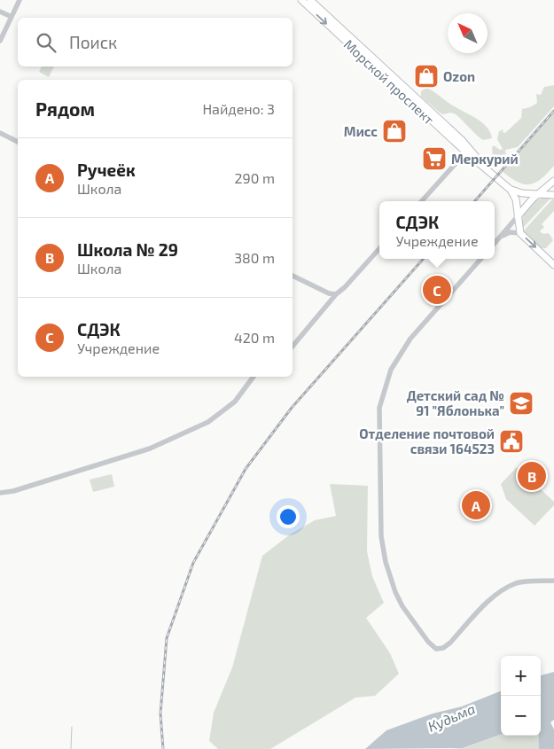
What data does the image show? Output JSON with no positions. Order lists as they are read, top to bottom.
{
  "streets": {
    "main road": ["Морской проспект"]
  },
  "water": ["Кудьма"],
  "places": {
    "shop": ["Ozon", "Мисс"],
    "supermarket": ["Меркурий"],
    "school or university": ["Детский сад № 91 \"Яблонька\""],
    "public building": ["Отделение почтовой связи 164523"]
  },
  "north": "top left",
  "page": {
    "search": "Поиск",
    "heading": ["Рядом", "Найдено: 3"],
    "list": [
      {
        "mark": "A",
        "name": "Ручеёк",
        "note": "Школа",
        "value": "290 m"
      },
      {
        "mark": "B",
        "name": "Школа № 29",
        "note": "Школа",
        "value": "380 m"
      },
      {
        "mark": "C",
        "name": "СДЭК",
        "note": "Учреждение",
        "value": "420 m"
      }
    ],
    "popup": ["СДЭК", "Учреждение"],
    "pins": ["C", "B", "A"],
    "map_buttons": ["+", "−"]
  }
}
